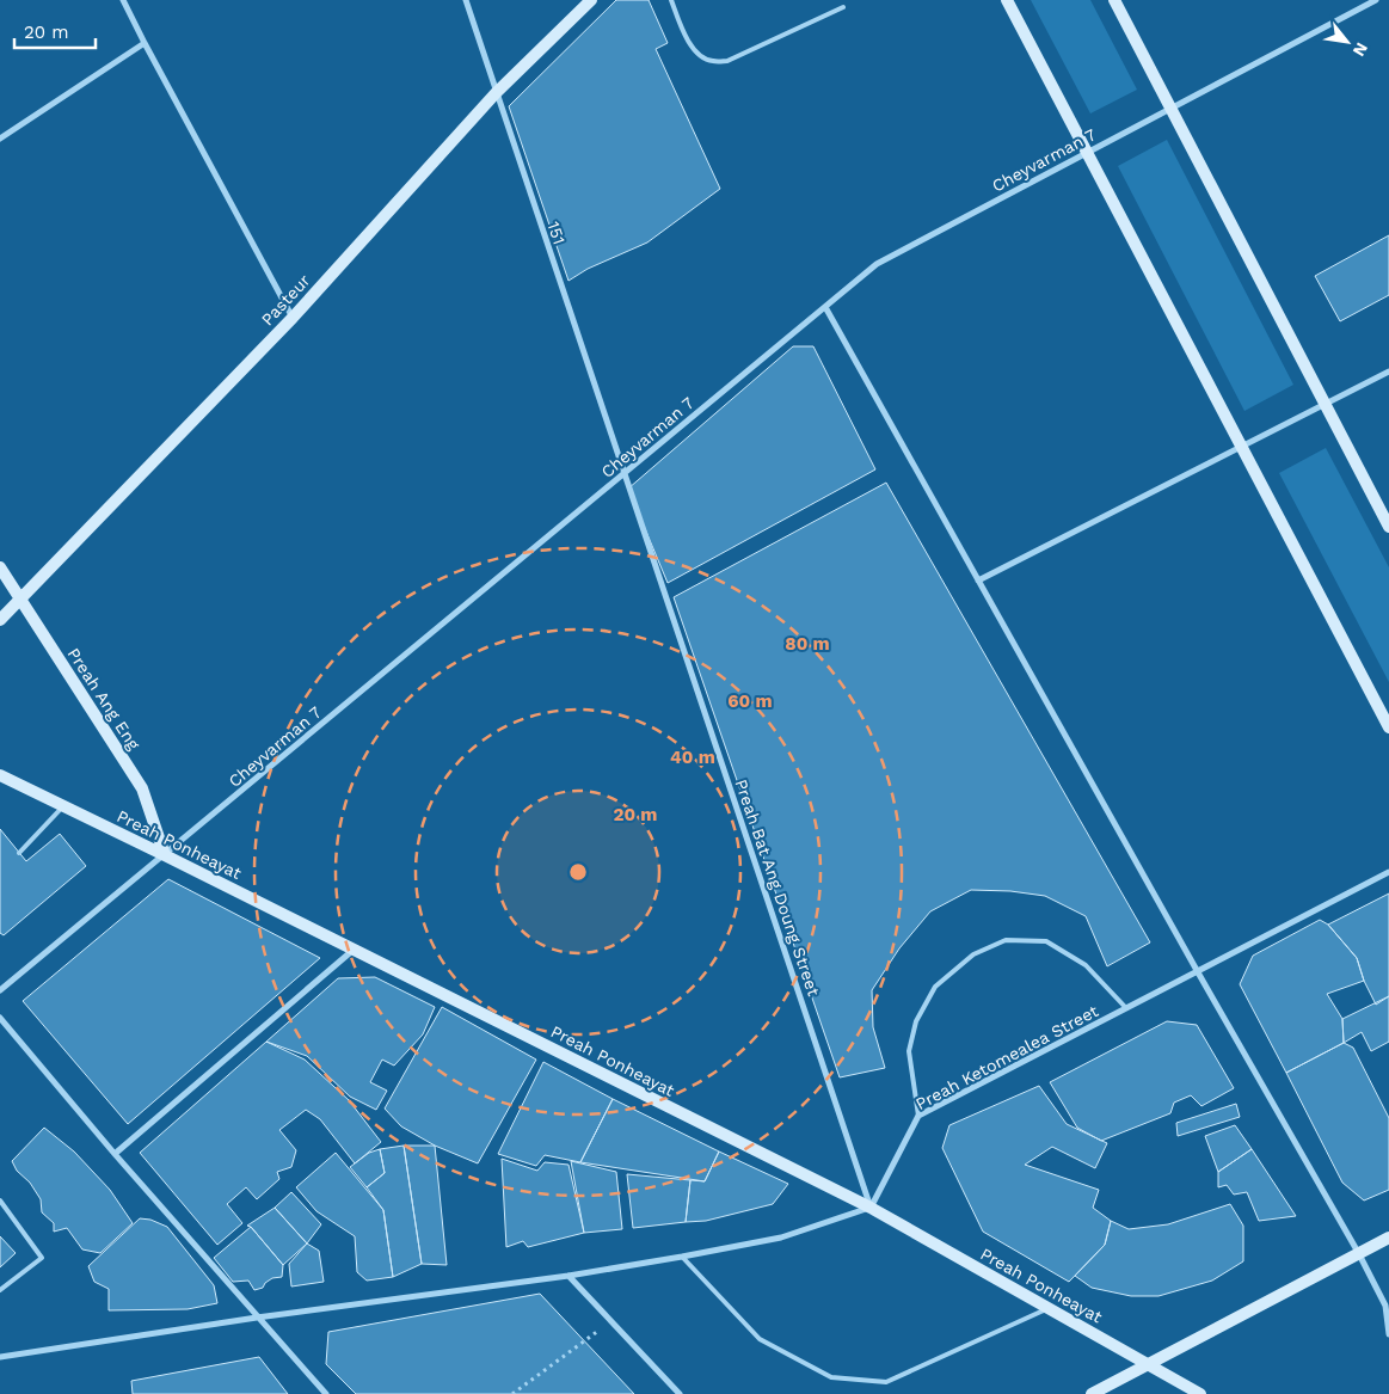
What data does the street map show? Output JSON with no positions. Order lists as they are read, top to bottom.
{
  "streets": {
    "street": [
      "Cheyvarman 7",
      "151",
      "Pasteur",
      "Preah Ang Eng",
      "Preah Ponheayat",
      "Preah Bat Ang Doung Street",
      "Preah Ketomealea Street"
    ]
  },
  "crossings": [
    ["Cheyvarman 7", "151"],
    ["Cheyvarman 7", "Preah Ang Eng"],
    ["Cheyvarman 7", "Preah Ponheayat"],
    ["Cheyvarman 7", "Preah Bat Ang Doung Street"],
    ["151", "Pasteur"],
    ["151", "Preah Bat Ang Doung Street"],
    ["Pasteur", "Preah Ang Eng"],
    ["Preah Ang Eng", "Preah Ponheayat"],
    ["Preah Ponheayat", "Preah Bat Ang Doung Street"],
    ["Preah Ponheayat", "Preah Ketomealea Street"],
    ["Preah Bat Ang Doung Street", "Preah Ketomealea Street"]
  ],
  "scale_bar": "20 m",
  "north": "bottom right",
  "rings": [
    "80 m",
    "60 m",
    "40 m",
    "20 m"
  ]
}
